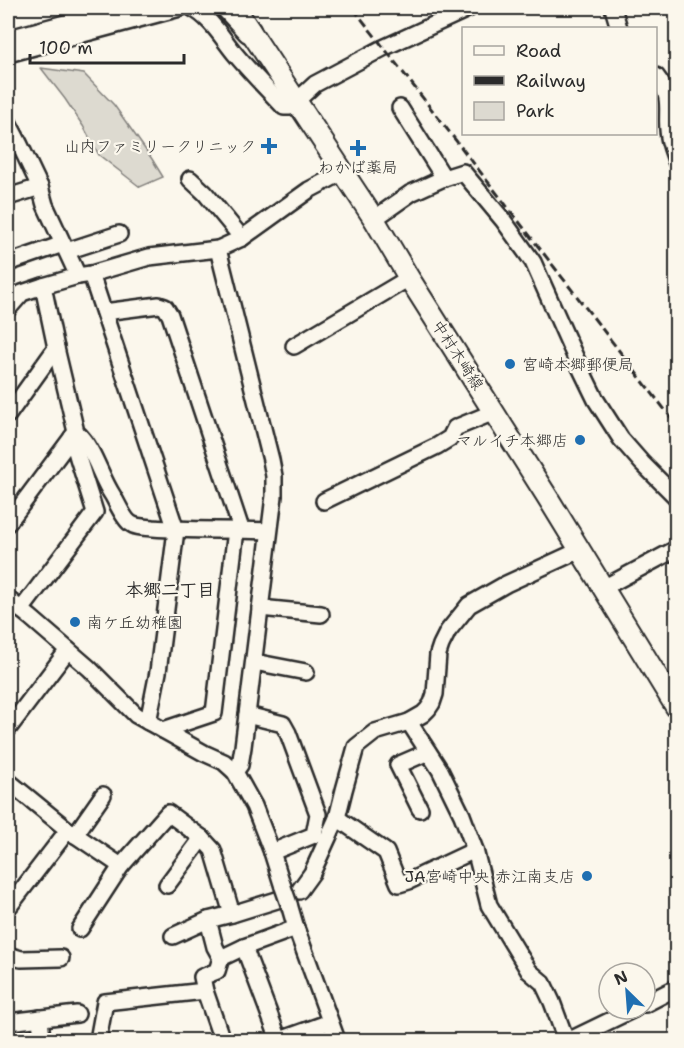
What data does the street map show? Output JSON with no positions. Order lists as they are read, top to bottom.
{
  "streets": {
    "main road": ["中村木崎線"]
  },
  "districts": ["本郷二丁目"],
  "places": {
    "health": ["山内ファミリークリニック", "わかば薬局"],
    "other": [
      "宮崎本郷郵便局",
      "マルイチ本郷店",
      "南ケ丘幼稚園",
      "JA宮崎中央 赤江南支店"
    ]
  },
  "legend": ["Road", "Railway", "Park"],
  "scale_bar": "100 m",
  "north": "top left"
}
